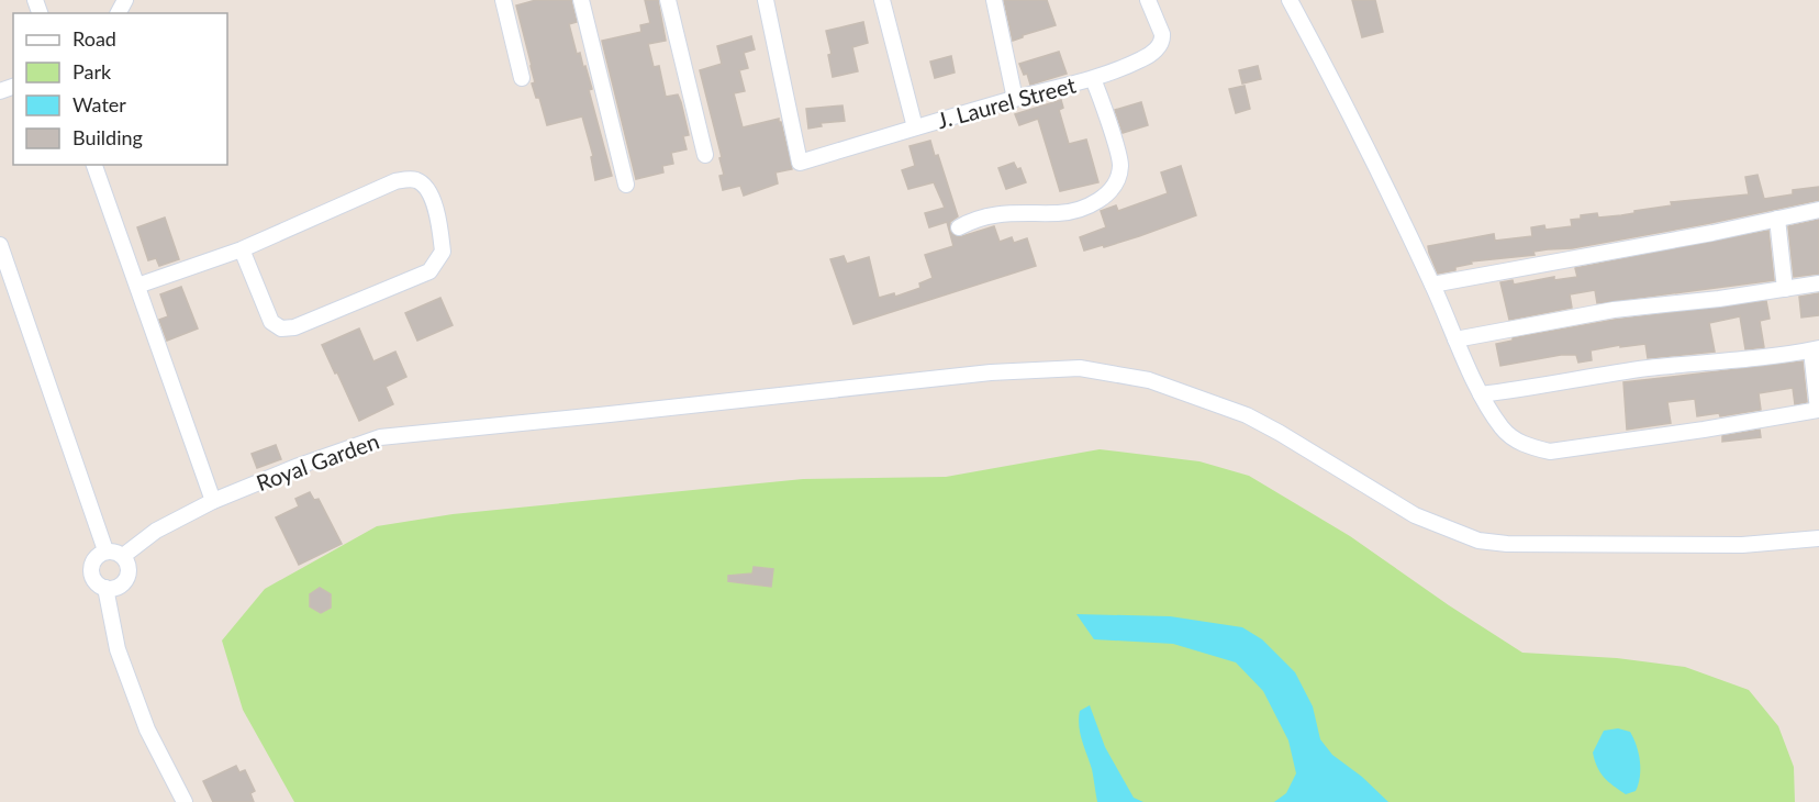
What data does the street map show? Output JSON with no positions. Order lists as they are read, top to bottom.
{
  "streets": {
    "street": ["J. Laurel Street", "Royal Garden"]
  },
  "legend": [
    "Road",
    "Park",
    "Water",
    "Building"
  ]
}
